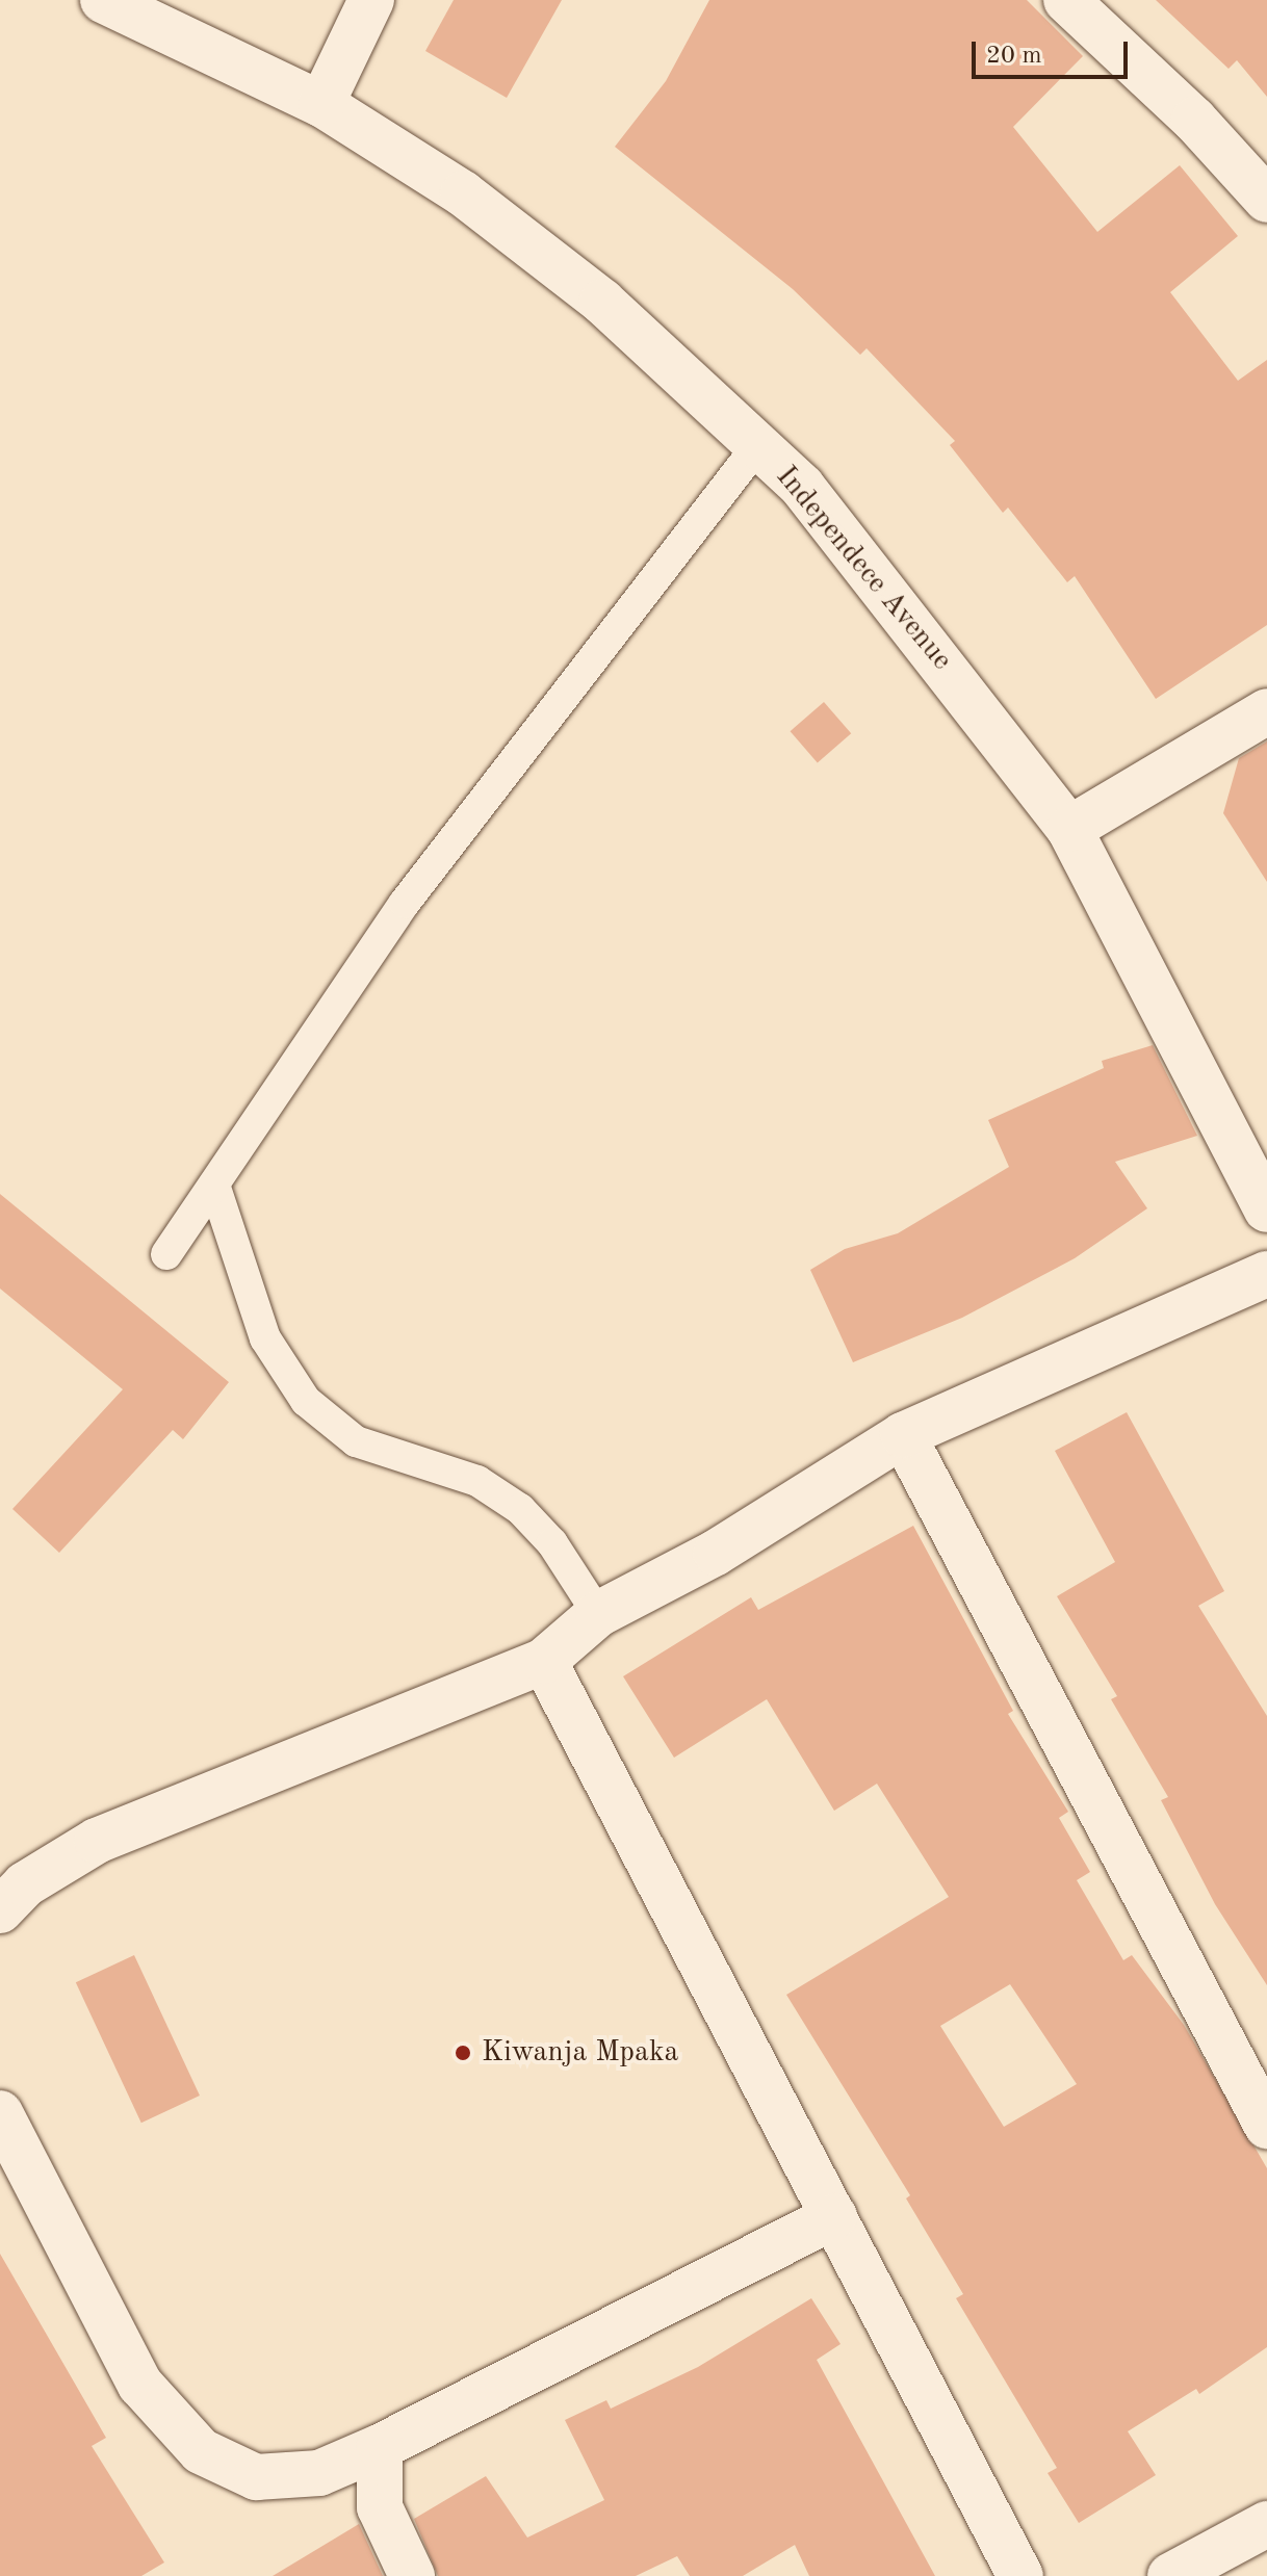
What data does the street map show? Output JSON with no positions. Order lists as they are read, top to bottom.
{
  "streets": {
    "street": ["Independece Avenue"]
  },
  "places": ["Kiwanja Mpaka"],
  "scale_bar": "20 m"
}
